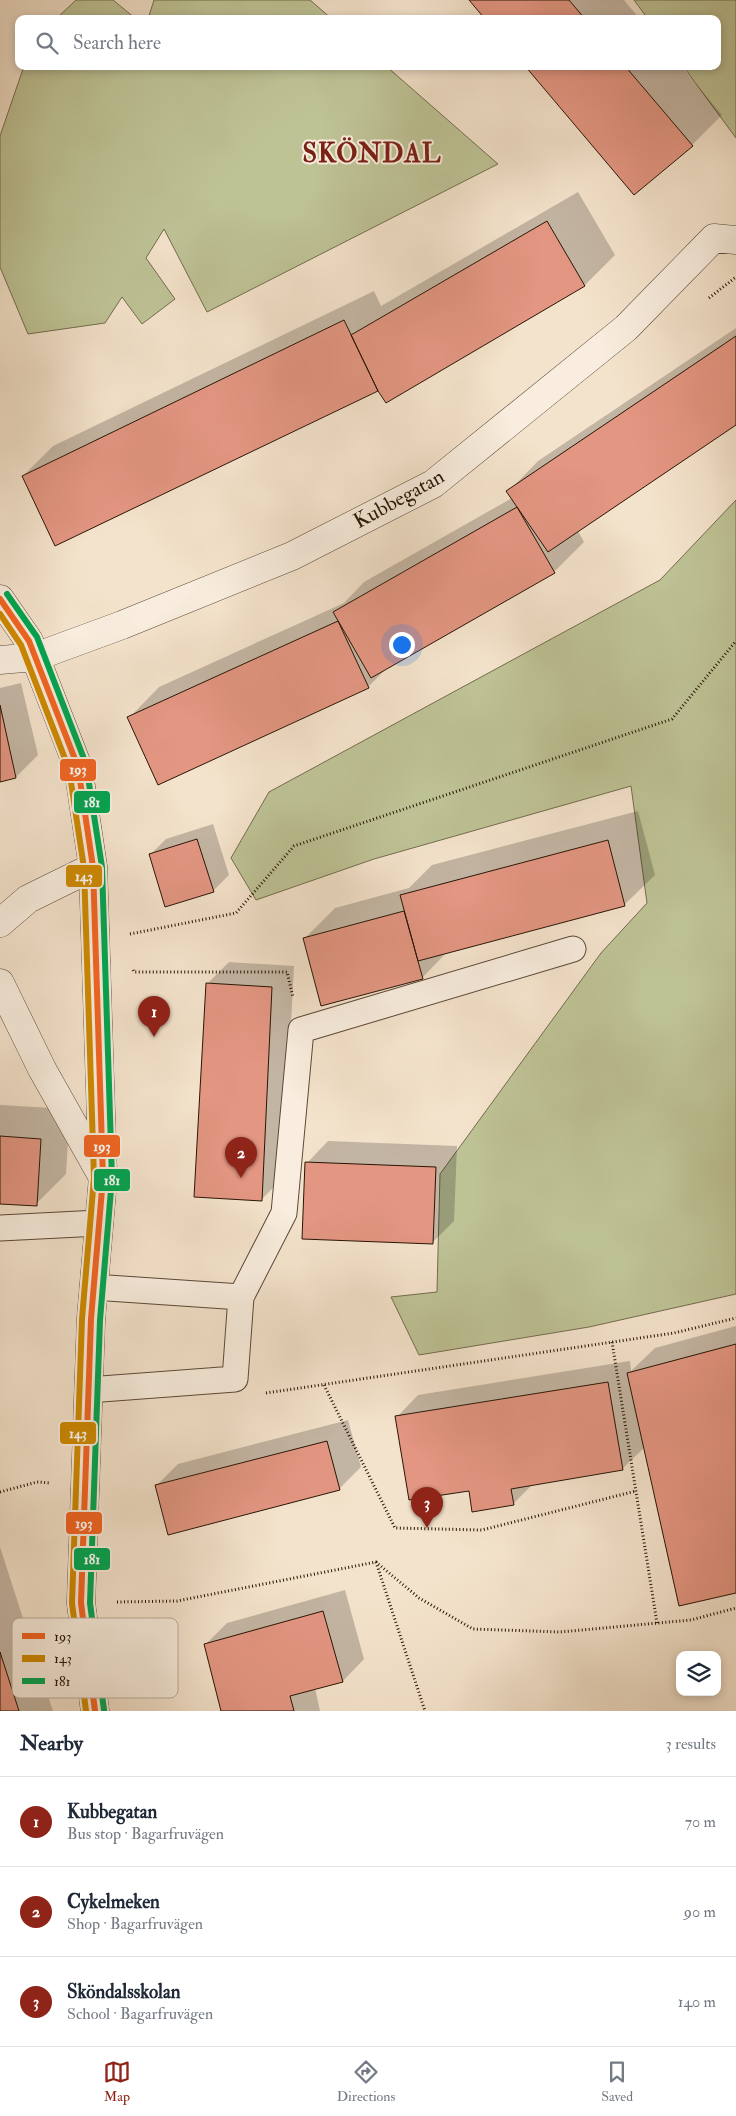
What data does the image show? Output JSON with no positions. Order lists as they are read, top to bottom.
{
  "streets": {
    "street": ["Kubbegatan"]
  },
  "districts": ["SKÖNDAL"],
  "lines": ["transit line 181", "transit line 193", "transit line 143"],
  "legend": ["193", "143", "181"],
  "page": {
    "search": "Search here",
    "pins": ["1", "2", "3"],
    "heading": ["Nearby", "3 results"],
    "list": [
      {
        "mark": "1",
        "name": "Kubbegatan",
        "note": "Bus stop · Bagarfruvägen",
        "value": "70 m"
      },
      {
        "mark": "2",
        "name": "Cykelmeken",
        "note": "Shop · Bagarfruvägen",
        "value": "90 m"
      },
      {
        "mark": "3",
        "name": "Sköndalsskolan",
        "note": "School · Bagarfruvägen",
        "value": "140 m"
      }
    ],
    "nav": ["Map", "Directions", "Saved"]
  }
}
